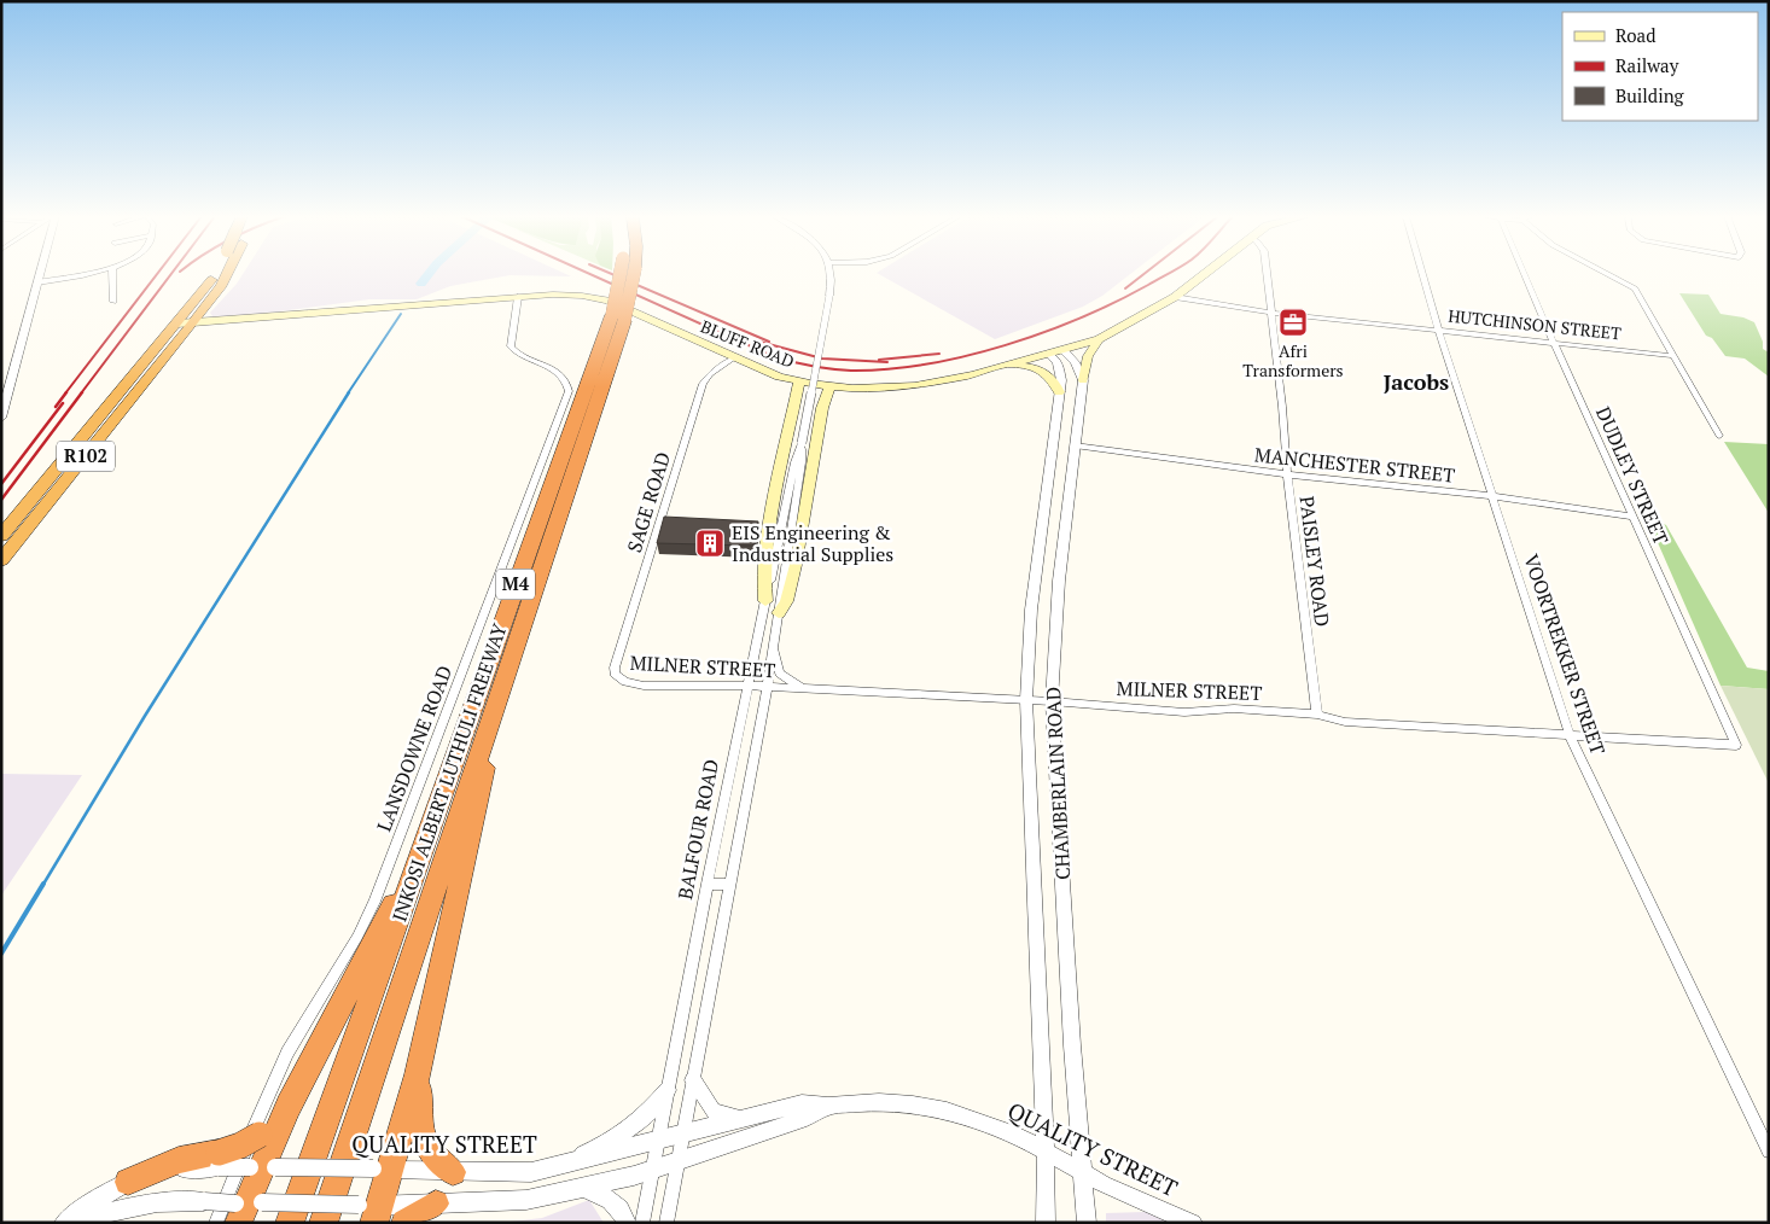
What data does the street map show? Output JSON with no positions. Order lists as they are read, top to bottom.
{
  "streets": {
    "highway": ["R102", "M4", "INKOSI ALBERT LUTHULI FREEWAY"],
    "main road": ["BLUFF ROAD"],
    "street": [
      "HUTCHINSON STREET",
      "MANCHESTER STREET",
      "DUDLEY STREET",
      "SAGE ROAD",
      "PAISLEY ROAD",
      "VOORTREKKER STREET",
      "MILNER STREET",
      "LANSDOWNE ROAD",
      "CHAMBERLAIN ROAD",
      "BALFOUR ROAD",
      "QUALITY STREET"
    ]
  },
  "crossings": [
    ["HUTCHINSON STREET", "BLUFF ROAD"],
    ["HUTCHINSON STREET", "DUDLEY STREET"],
    ["HUTCHINSON STREET", "PAISLEY ROAD"],
    ["HUTCHINSON STREET", "VOORTREKKER STREET"],
    ["BLUFF ROAD", "R102"],
    ["BLUFF ROAD", "SAGE ROAD"],
    ["BLUFF ROAD", "LANSDOWNE ROAD"],
    ["BLUFF ROAD", "CHAMBERLAIN ROAD"],
    ["MANCHESTER STREET", "DUDLEY STREET"],
    ["MANCHESTER STREET", "PAISLEY ROAD"],
    ["MANCHESTER STREET", "VOORTREKKER STREET"],
    ["MANCHESTER STREET", "CHAMBERLAIN ROAD"],
    ["DUDLEY STREET", "MILNER STREET"],
    ["SAGE ROAD", "MILNER STREET"],
    ["PAISLEY ROAD", "MILNER STREET"],
    ["VOORTREKKER STREET", "MILNER STREET"],
    ["MILNER STREET", "CHAMBERLAIN ROAD"],
    ["MILNER STREET", "BALFOUR ROAD"],
    ["CHAMBERLAIN ROAD", "QUALITY STREET"],
    ["BALFOUR ROAD", "QUALITY STREET"]
  ],
  "districts": ["Jacobs"],
  "places": {
    "office": ["Afri Transformers"],
    "building": ["EIS Engineering & Industrial Supplies"]
  },
  "legend": ["Road", "Railway", "Building"]
}
